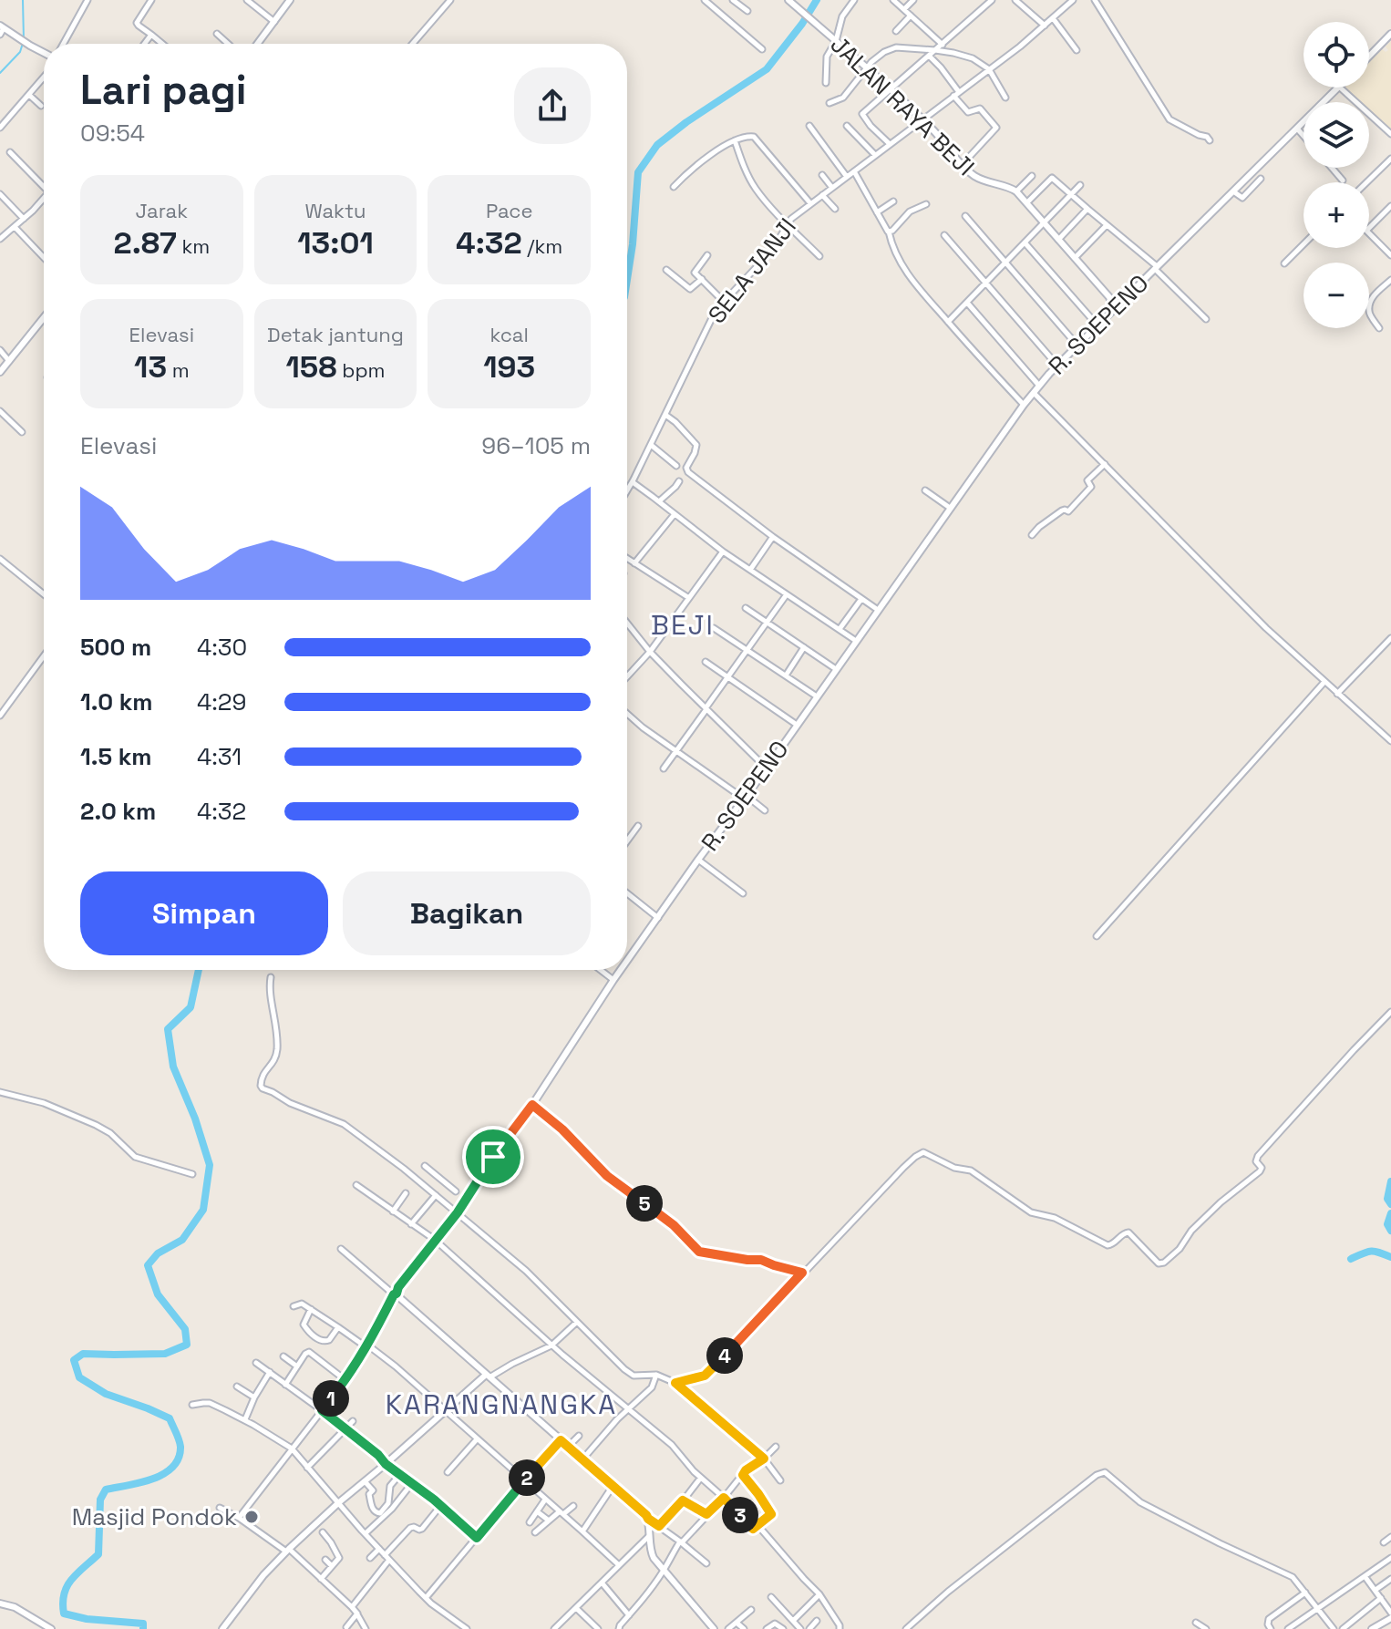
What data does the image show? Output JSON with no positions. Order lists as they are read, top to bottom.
{
  "streets": {
    "street": ["JALAN RAYA BEJI", "SELA JANJI", "R. SOEPENO"]
  },
  "crossings": [
    ["JALAN RAYA BEJI", "SELA JANJI"]
  ],
  "districts": ["BEJI", "KARANGNANGKA"],
  "places": ["Masjid Pondok"],
  "page": {
    "map_buttons": ["+", "−"],
    "heading": ["Lari pagi", "09:54"],
    "stats": [
      ["Jarak", "2.87 km"],
      ["Waktu", "13:01"],
      ["Pace", "4:32 /km"],
      ["Elevasi", "13 m"],
      ["Detak jantung", "158 bpm"],
      ["kcal", "193"]
    ],
    "chart": ["Elevasi", "96–105 m"],
    "list": [
      {
        "name": "500 m",
        "note": "4:30"
      },
      {
        "name": "1.0 km",
        "note": "4:29"
      },
      {
        "name": "1.5 km",
        "note": "4:31"
      },
      {
        "name": "2.0 km",
        "note": "4:32"
      }
    ],
    "buttons": ["Simpan", "Bagikan"],
    "pins": [
      "5",
      "4",
      "1",
      "2",
      "3"
    ]
  }
}
